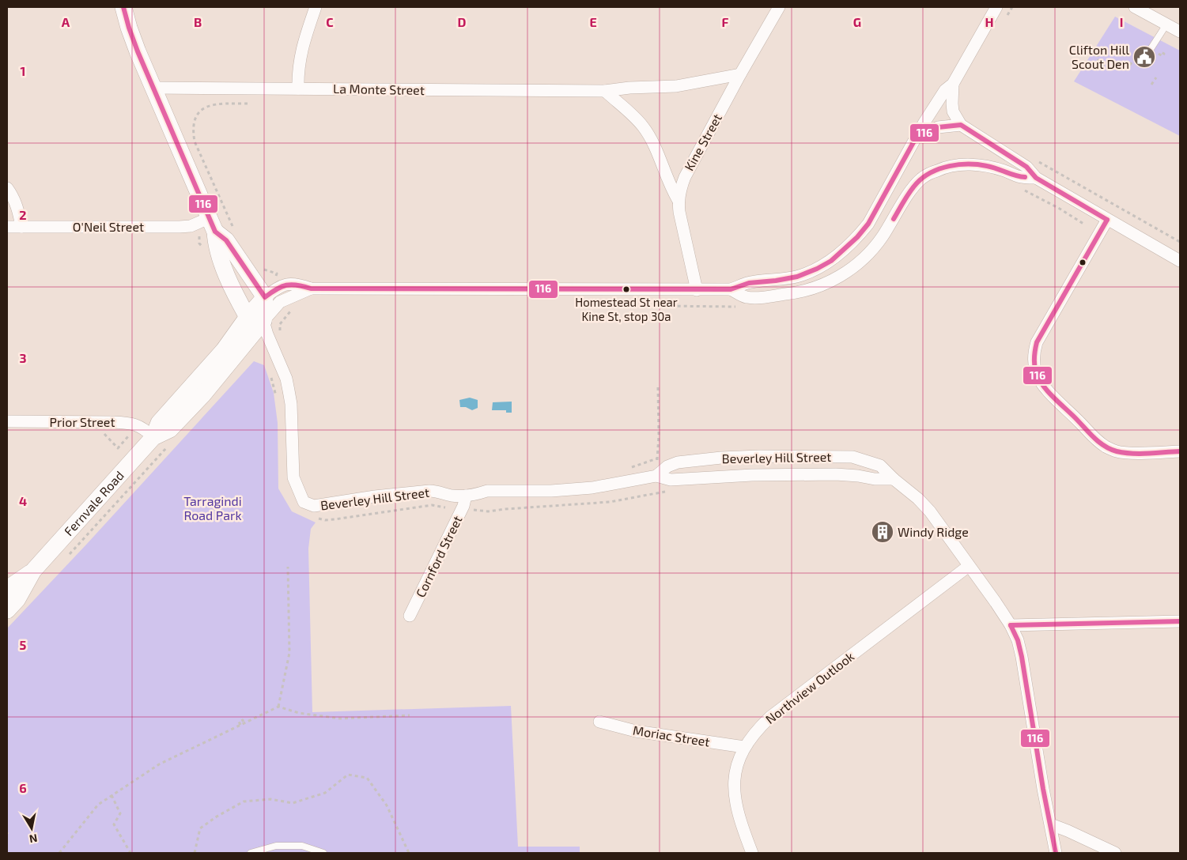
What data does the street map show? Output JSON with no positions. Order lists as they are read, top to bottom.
{
  "streets": {
    "street": [
      "La Monte Street",
      "Kine Street",
      "O'Neil Street",
      "Prior Street",
      "Beverley Hill Street",
      "Fernvale Road",
      "Cornford Street",
      "Northview Outlook",
      "Moriac Street"
    ]
  },
  "crossings": [
    ["La Monte Street", "Kine Street"],
    ["Prior Street", "Fernvale Road"],
    ["Beverley Hill Street", "Fernvale Road"],
    ["Beverley Hill Street", "Cornford Street"],
    ["Beverley Hill Street", "Northview Outlook"],
    ["Northview Outlook", "Moriac Street"]
  ],
  "parks": ["Tarragindi Road Park"],
  "places": {
    "public building": ["Clifton Hill Scout Den"],
    "other": ["Homestead St near Kine St, stop 30a"],
    "building": ["Windy Ridge"]
  },
  "lines": ["transit line 116"],
  "north": "bottom",
  "grid": {
    "columns": [
      "A",
      "B",
      "C",
      "D",
      "E",
      "F",
      "G",
      "H",
      "I"
    ],
    "rows": [
      "1",
      "2",
      "3",
      "4",
      "5",
      "6"
    ]
  }
}
